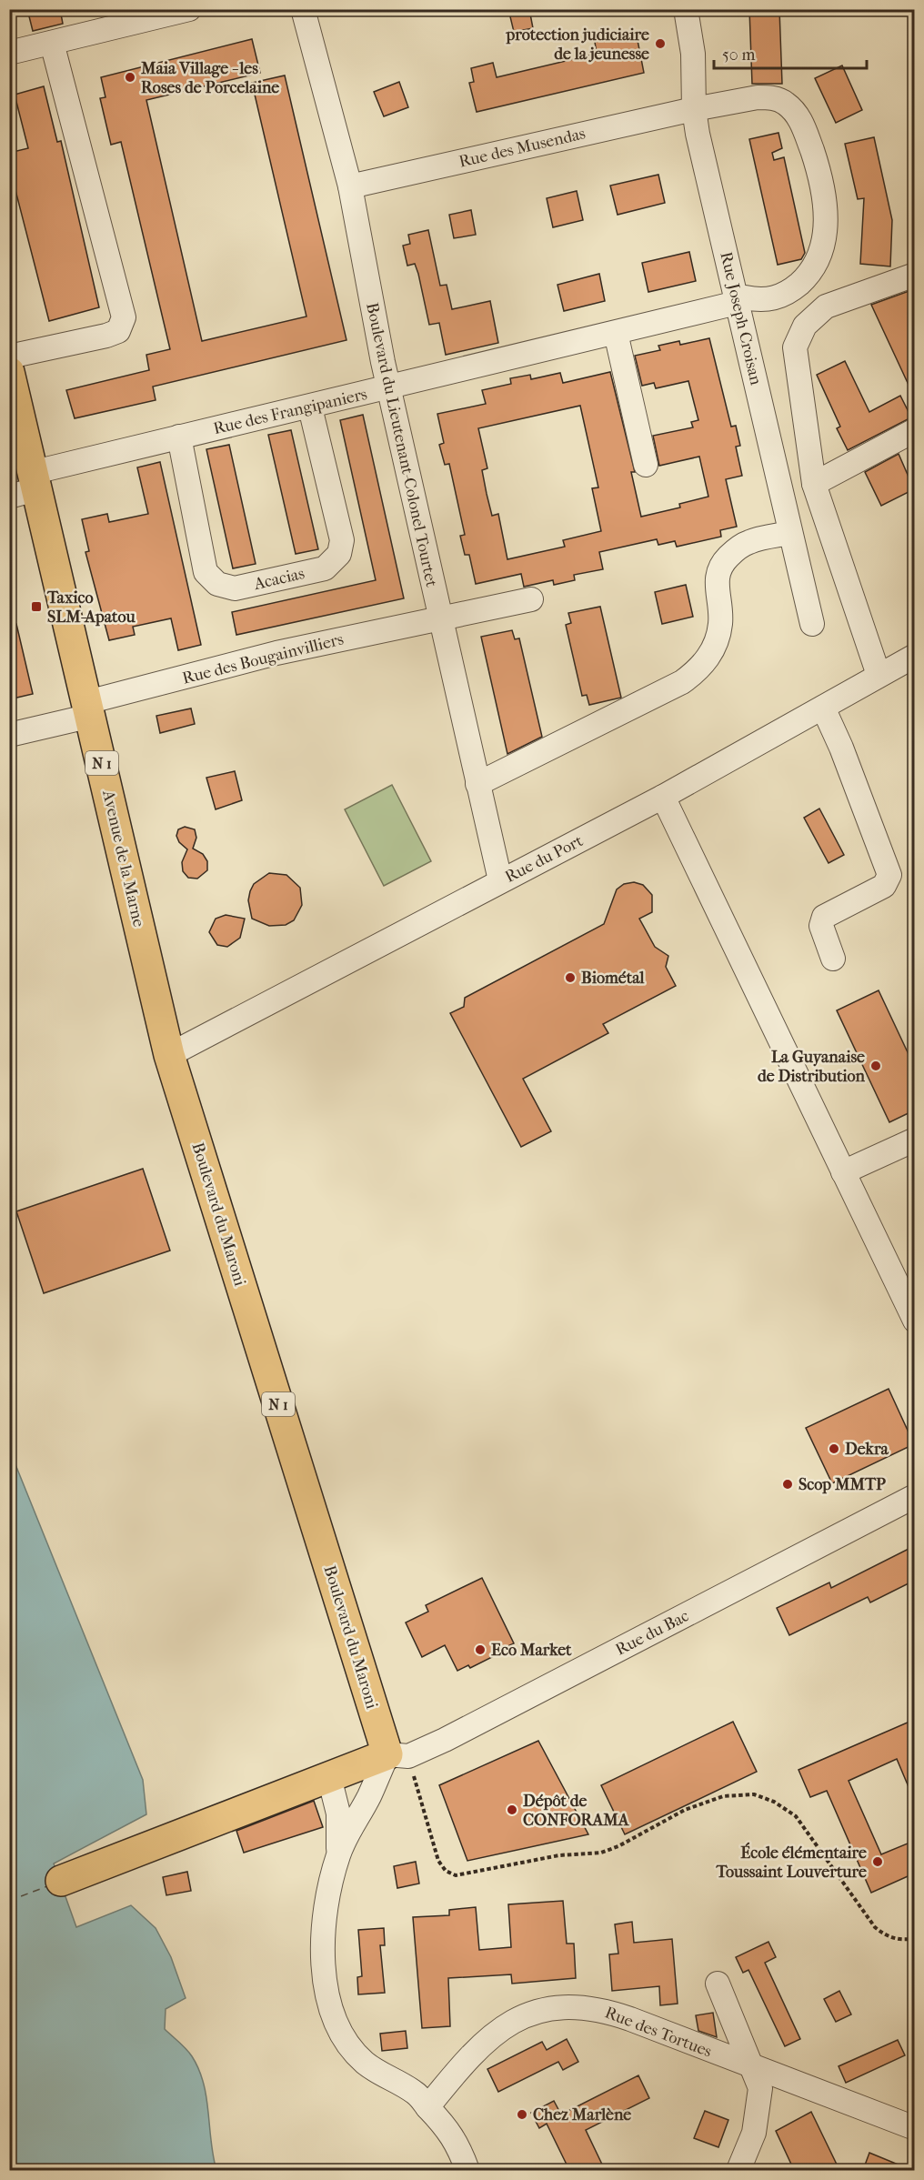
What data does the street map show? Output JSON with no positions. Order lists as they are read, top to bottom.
{
  "streets": {
    "main road": ["N 1", "Avenue de la Marne", "Boulevard du Maroni"],
    "street": [
      "Rue des Musendas",
      "Rue Joseph Croisan",
      "Rue des Frangipaniers",
      "Boulevard du Lieutenant-Colonel Tourtet",
      "Acacias",
      "Rue des Bougainvilliers",
      "Rue du Port",
      "Rue du Bac",
      "Rue des Tortues"
    ]
  },
  "crossings": [
    ["Rue des Musendas", "Rue Joseph Croisan"],
    ["Rue des Musendas", "Rue des Frangipaniers"],
    ["Rue des Musendas", "Boulevard du Lieutenant-Colonel Tourtet"],
    ["Rue Joseph Croisan", "Rue des Frangipaniers"],
    ["Rue des Frangipaniers", "Boulevard du Lieutenant-Colonel Tourtet"],
    ["Rue des Frangipaniers", "Acacias"],
    ["Rue des Frangipaniers", "N 1"],
    ["Rue des Frangipaniers", "Avenue de la Marne"],
    ["Boulevard du Lieutenant-Colonel Tourtet", "Rue des Bougainvilliers"],
    ["Boulevard du Lieutenant-Colonel Tourtet", "Rue du Port"],
    ["Rue des Bougainvilliers", "Avenue de la Marne"],
    ["N 1", "Avenue de la Marne"],
    ["Avenue de la Marne", "Rue du Port"],
    ["Avenue de la Marne", "Boulevard du Maroni"],
    ["Rue du Port", "Boulevard du Maroni"],
    ["Boulevard du Maroni", "Rue du Bac"]
  ],
  "places": {
    "other": [
      "protection judiciaire de la jeunesse",
      "Maia Village - les Roses de Porcelaine",
      "Biométal",
      "La Guyanaise de Distribution",
      "Dekra",
      "Scop MMTP",
      "Eco Market",
      "Dépôt de CONFORAMA",
      "École élémentaire Toussaint Louverture",
      "Chez Marlène"
    ],
    "transit": ["Taxico SLM-Apatou"]
  },
  "scale_bar": "50 m"
}
